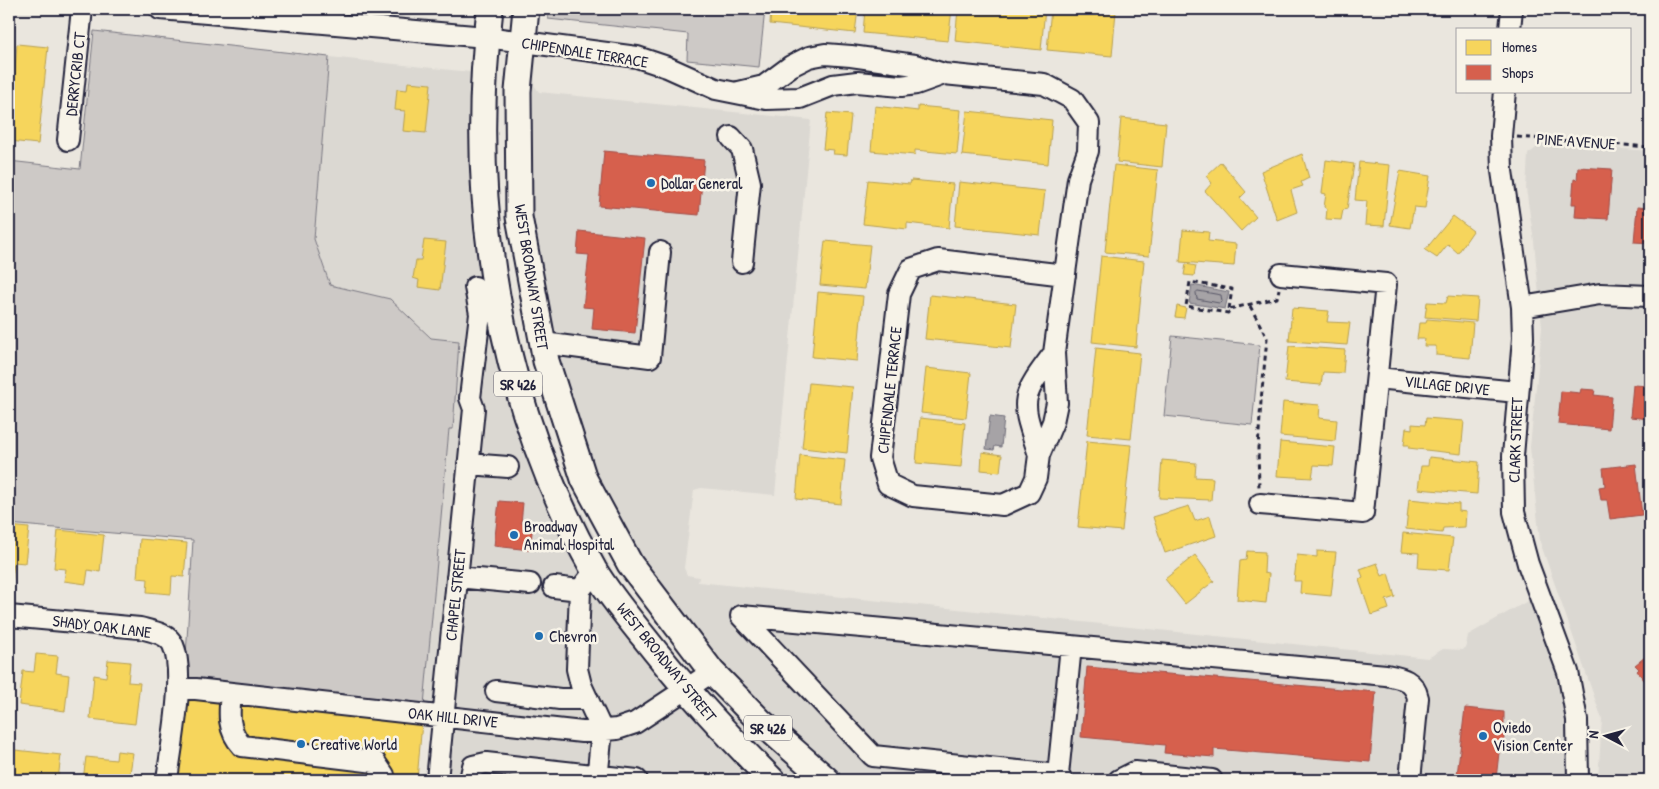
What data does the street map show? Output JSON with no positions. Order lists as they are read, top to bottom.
{
  "streets": {
    "main road": ["WEST BROADWAY STREET", "SR 426"],
    "street": [
      "CHIPENDALE TERRACE",
      "DERRYCRIB CT",
      "VILLAGE DRIVE",
      "CLARK STREET",
      "CHAPEL STREET",
      "SHADY OAK LANE",
      "OAK HILL DRIVE"
    ],
    "path": ["PINE AVENUE"]
  },
  "crossings": [
    ["CHIPENDALE TERRACE", "WEST BROADWAY STREET"],
    ["PINE AVENUE", "CLARK STREET"],
    ["WEST BROADWAY STREET", "OAK HILL DRIVE"],
    ["VILLAGE DRIVE", "CLARK STREET"],
    ["CHAPEL STREET", "OAK HILL DRIVE"],
    ["SHADY OAK LANE", "OAK HILL DRIVE"]
  ],
  "places": [
    "Dollar General",
    "Broadway Animal Hospital",
    "Chevron",
    "Oviedo Vision Center",
    "Creative World"
  ],
  "legend": ["Homes", "Shops"],
  "north": "left"
}
